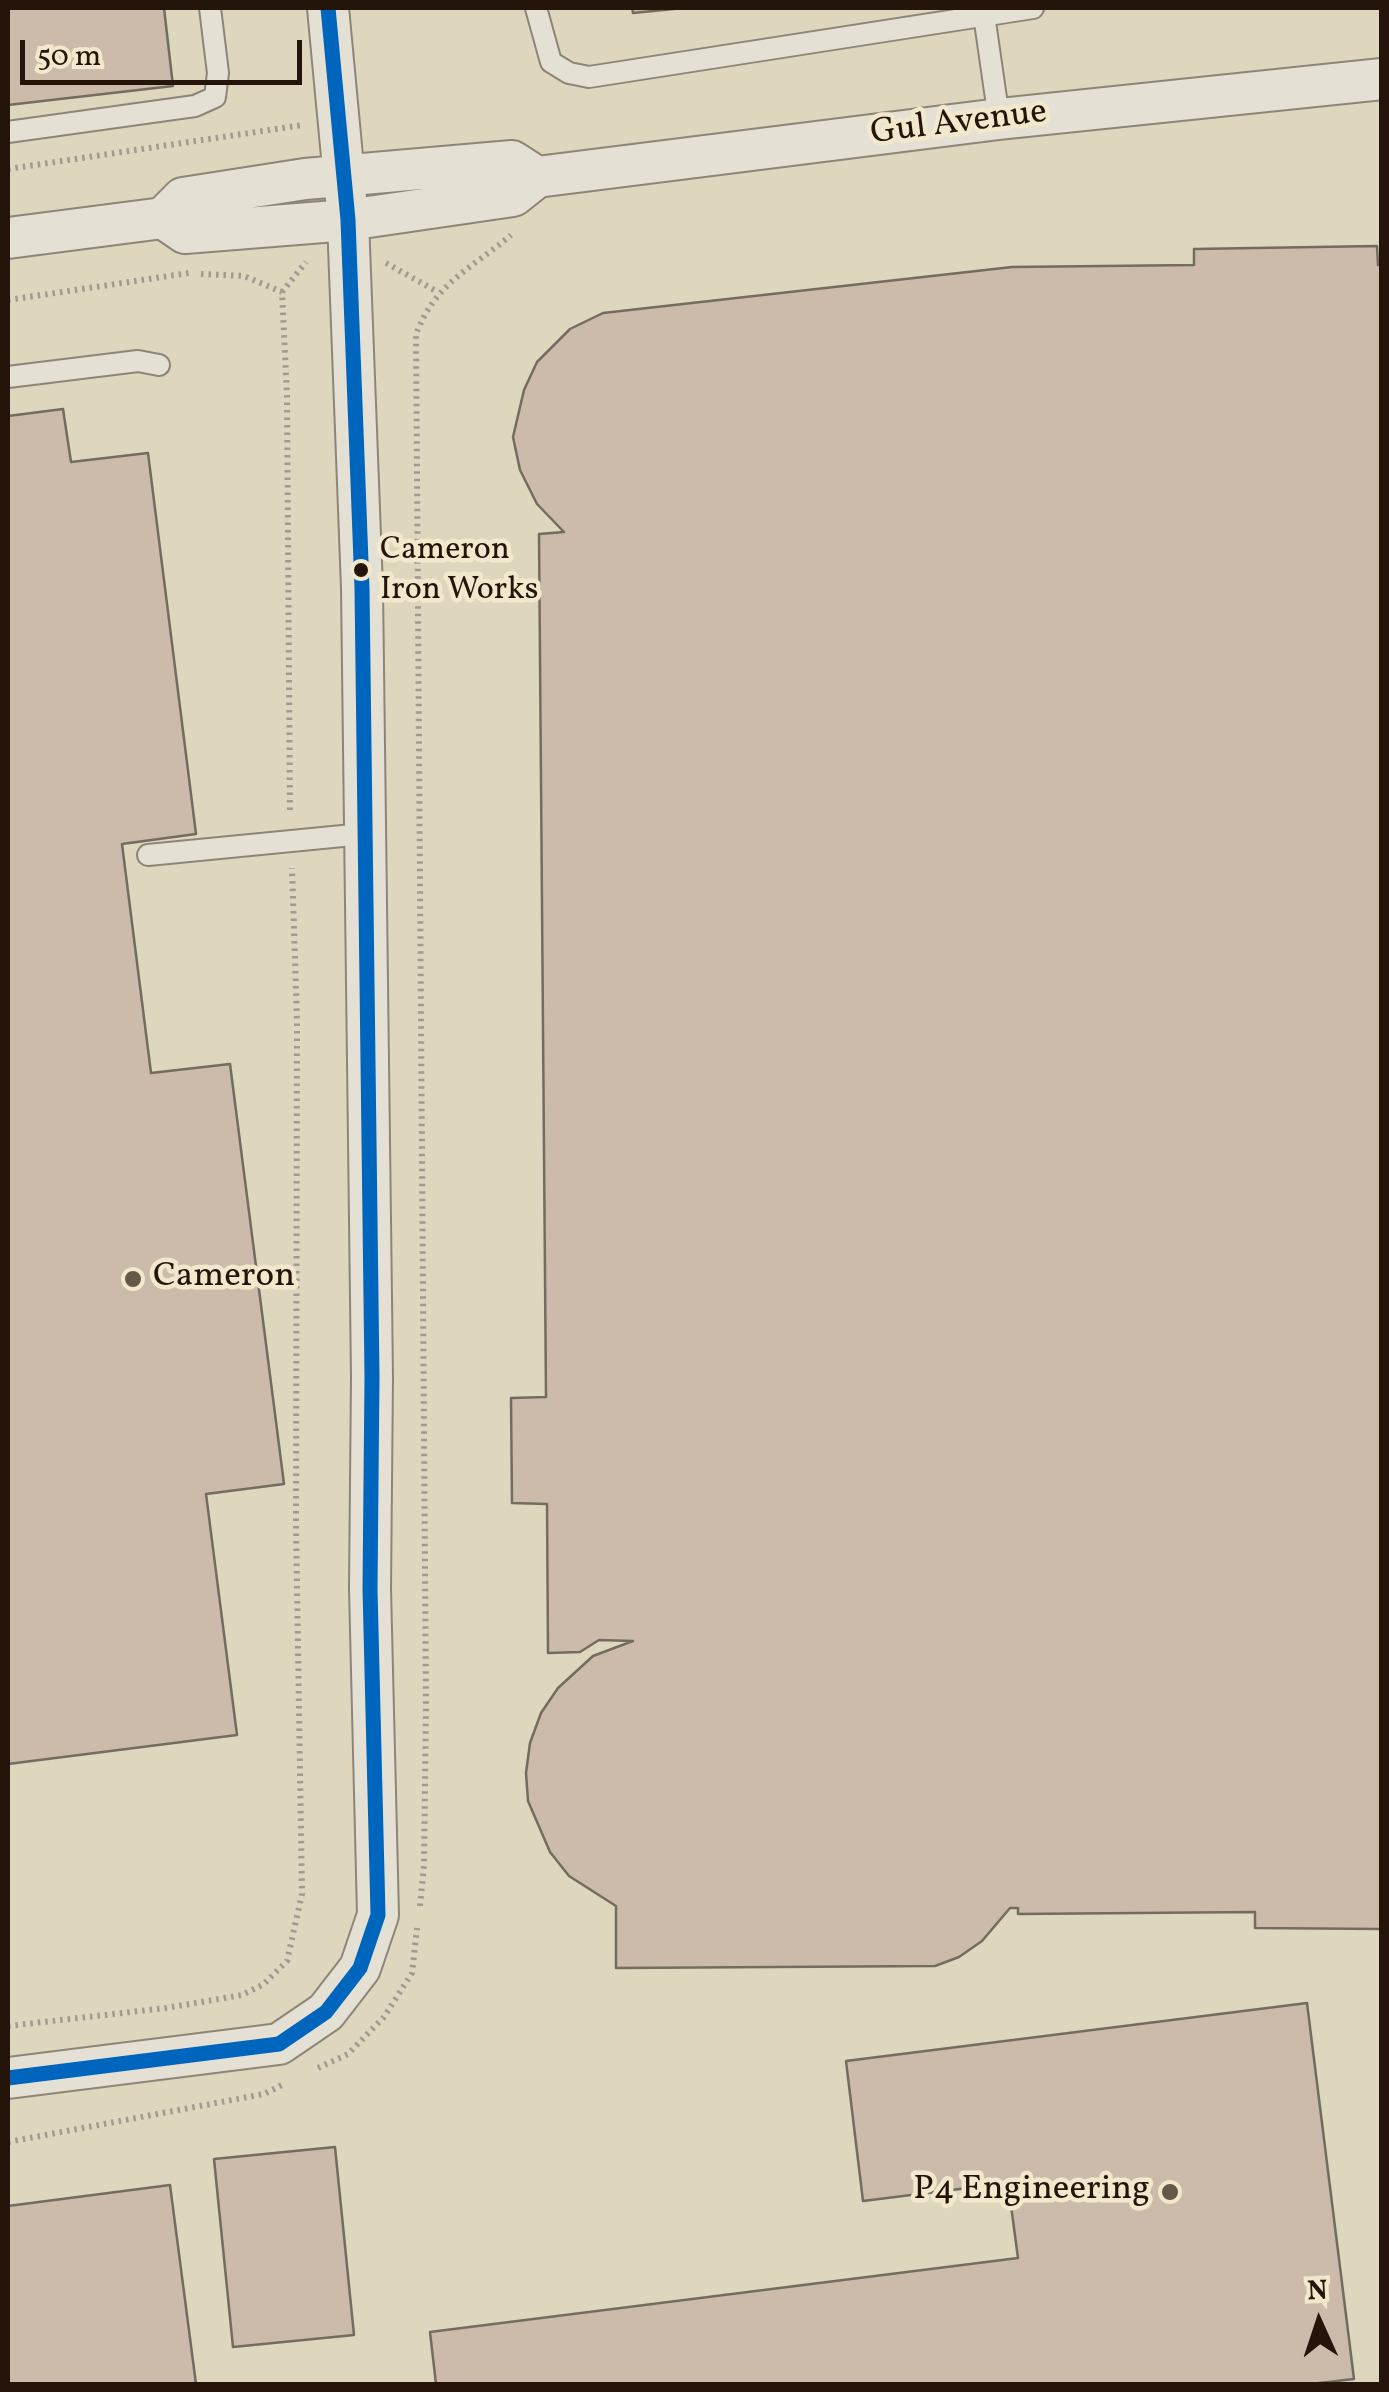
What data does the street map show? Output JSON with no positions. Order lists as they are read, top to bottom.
{
  "streets": {
    "street": ["Gul Avenue"]
  },
  "places": ["Cameron Iron Works", "Cameron", "P4 Engineering"],
  "scale_bar": "50 m",
  "north": "top"
}
